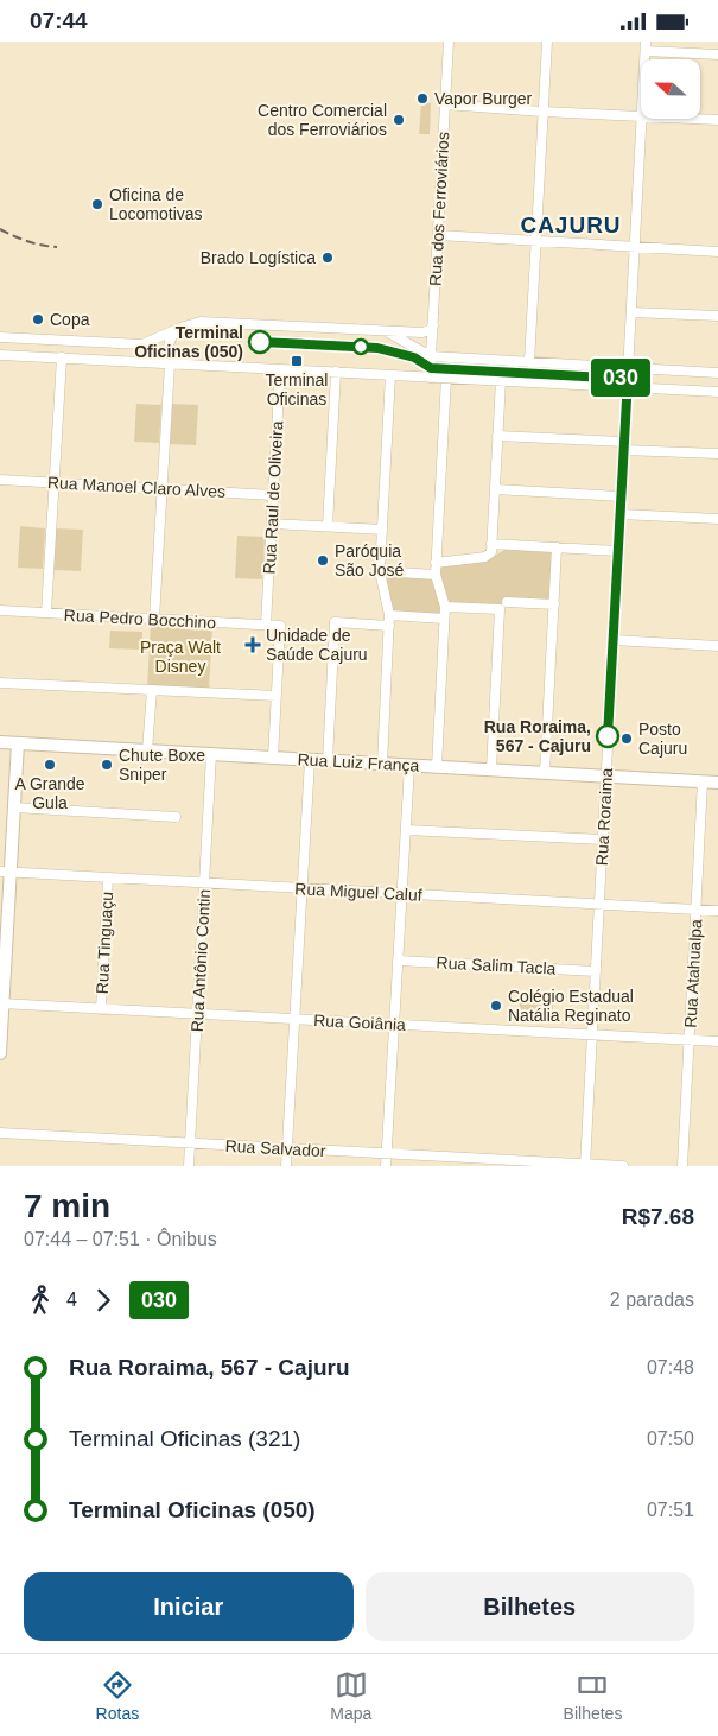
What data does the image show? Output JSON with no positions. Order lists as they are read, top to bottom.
{
  "streets": {
    "main road": ["Rua Luiz França"],
    "street": [
      "Rua dos Ferroviários",
      "Rua Manoel Claro Alves",
      "Rua Raul de Oliveira",
      "Rua Pedro Bocchino",
      "Rua Roraima",
      "Rua Miguel Caluf",
      "Rua Tinguaçu",
      "Rua Antônio Contin",
      "Rua Salim Tacla",
      "Rua Atahualpa",
      "Rua Goiânia",
      "Rua Salvador"
    ]
  },
  "crossings": [
    ["Rua Manoel Claro Alves", "Rua Raul de Oliveira"],
    ["Rua Raul de Oliveira", "Rua Pedro Bocchino"],
    ["Rua Luiz França", "Rua Roraima"],
    ["Rua Luiz França", "Rua Antônio Contin"],
    ["Rua Luiz França", "Rua Atahualpa"],
    ["Rua Roraima", "Rua Miguel Caluf"],
    ["Rua Roraima", "Rua Salim Tacla"],
    ["Rua Roraima", "Rua Goiânia"],
    ["Rua Roraima", "Rua Salvador"],
    ["Rua Miguel Caluf", "Rua Tinguaçu"],
    ["Rua Miguel Caluf", "Rua Antônio Contin"],
    ["Rua Miguel Caluf", "Rua Atahualpa"],
    ["Rua Tinguaçu", "Rua Goiânia"],
    ["Rua Antônio Contin", "Rua Goiânia"],
    ["Rua Antônio Contin", "Rua Salvador"],
    ["Rua Atahualpa", "Rua Goiânia"]
  ],
  "districts": ["CAJURU"],
  "parks": ["Praça Walt Disney"],
  "places": {
    "other": [
      "Vapor Burger",
      "Centro Comercial dos Ferroviários",
      "Oficina de Locomotivas",
      "Brado Logística",
      "Copa",
      "Terminal Oficinas (050)",
      "Paróquia São José",
      "Rua Roraima, 567 - Cajuru",
      "Posto Cajuru",
      "A Grande Gula",
      "Chute Boxe Sniper",
      "Colégio Estadual Natália Reginato"
    ],
    "transit": ["Terminal Oficinas"],
    "health": ["Unidade de Saúde Cajuru"]
  },
  "lines": ["bus line 030"],
  "north": "left",
  "page": {
    "status": "07:44",
    "on_map": "030",
    "heading": ["7 min", "07:44 – 07:51 · Ônibus", "R$7.68"],
    "legs": ["4", "030", "2 paradas"],
    "list": [
      {
        "name": "Rua Roraima, 567 - Cajuru",
        "value": "07:48"
      },
      {
        "name": "Terminal Oficinas (321)",
        "value": "07:50"
      },
      {
        "name": "Terminal Oficinas (050)",
        "value": "07:51"
      }
    ],
    "buttons": ["Iniciar", "Bilhetes"],
    "tabs": ["Rotas", "Mapa", "Bilhetes"]
  }
}
